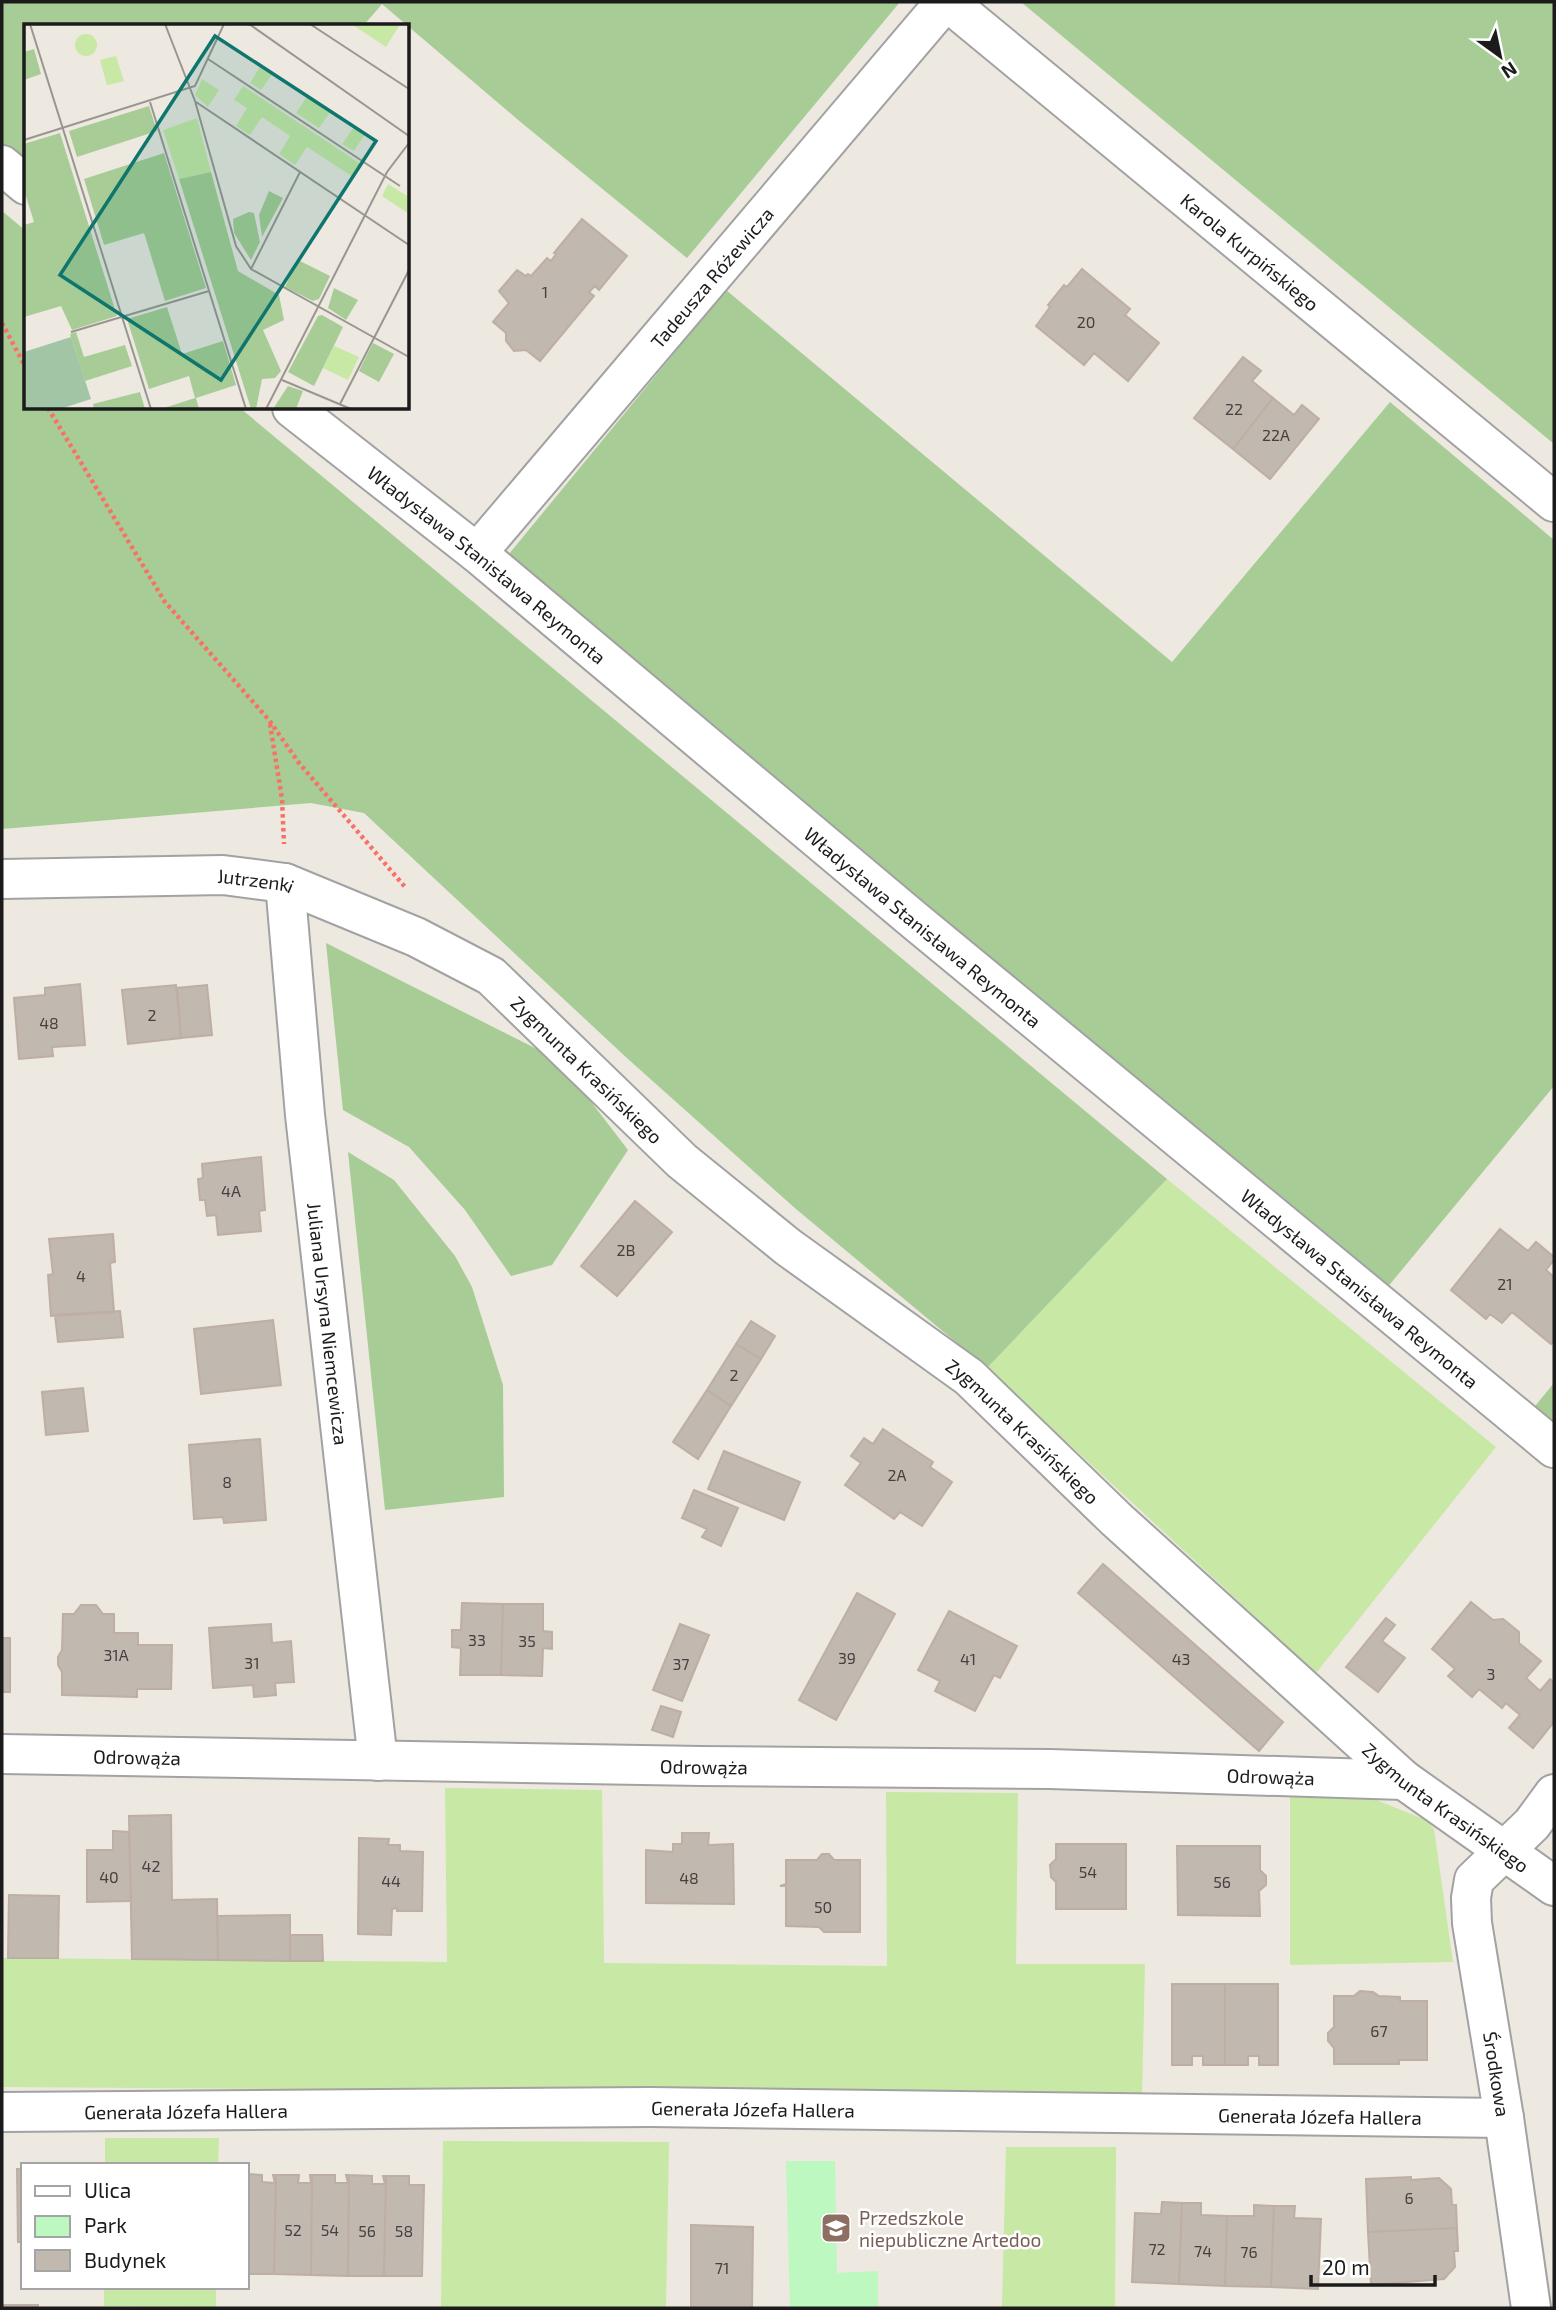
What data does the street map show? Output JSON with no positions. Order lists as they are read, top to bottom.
{
  "streets": {
    "street": [
      "Karola Kurpińskiego",
      "Tadeusza Różewicza",
      "Władysława Stanisława Reymonta",
      "Jutrzenki",
      "Zygmunta Krasińskiego",
      "Juliana Ursyna Niemcewicza",
      "Odrowąża",
      "Środkowa",
      "Generała Józefa Hallera"
    ]
  },
  "crossings": [
    ["Karola Kurpińskiego", "Tadeusza Różewicza"],
    ["Tadeusza Różewicza", "Władysława Stanisława Reymonta"],
    ["Jutrzenki", "Zygmunta Krasińskiego"],
    ["Jutrzenki", "Juliana Ursyna Niemcewicza"],
    ["Zygmunta Krasińskiego", "Odrowąża"],
    ["Zygmunta Krasińskiego", "Środkowa"],
    ["Juliana Ursyna Niemcewicza", "Odrowąża"],
    ["Środkowa", "Generała Józefa Hallera"]
  ],
  "places": {
    "school or university": ["Przedszkole niepubliczne Artedoo"]
  },
  "house_numbers": [
    "1",
    "20",
    "22",
    "22A",
    "2",
    "48",
    "4A",
    "2B",
    "4",
    "21",
    "2",
    "2A",
    "8",
    "33",
    "35",
    "31A",
    "39",
    "41",
    "43",
    "31",
    "37",
    "3",
    "42",
    "54",
    "40",
    "48",
    "44",
    "56",
    "50",
    "67",
    "6",
    "52",
    "54",
    "56",
    "58",
    "72",
    "74",
    "76",
    "71"
  ],
  "legend": ["Ulica", "Park", "Budynek"],
  "scale_bar": "20 m",
  "north": "bottom right"
}
